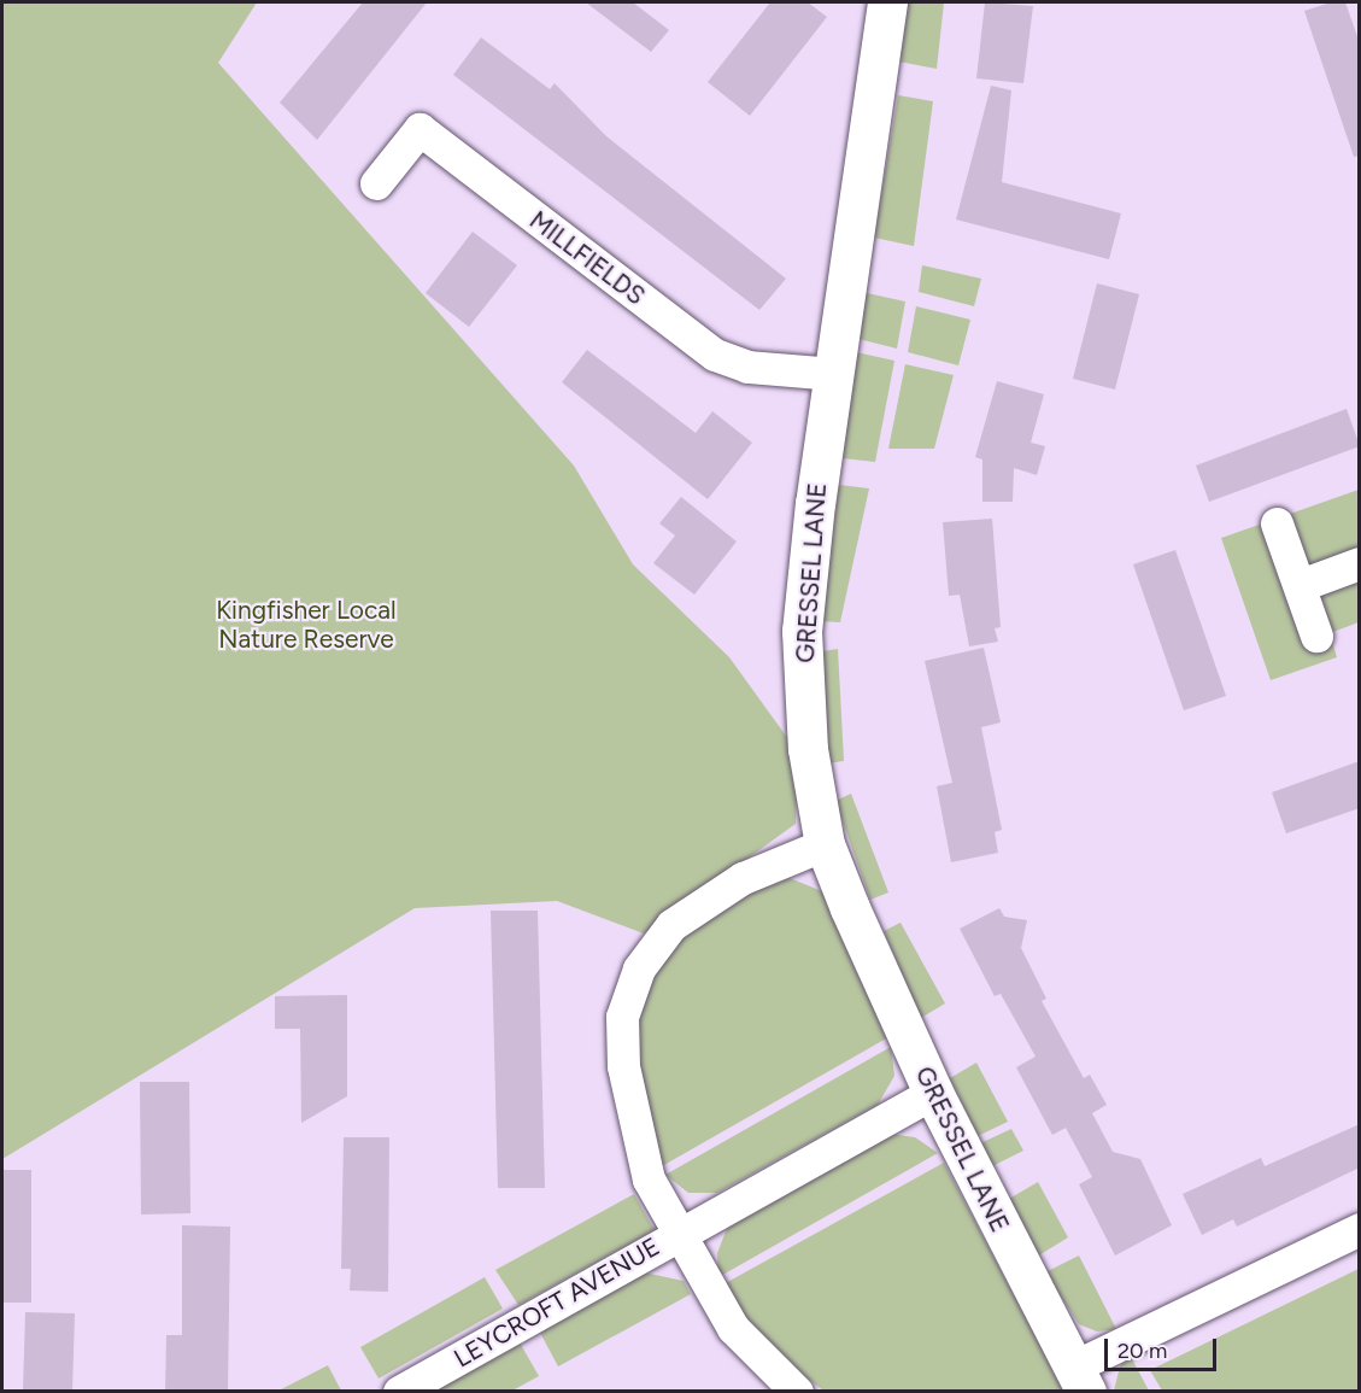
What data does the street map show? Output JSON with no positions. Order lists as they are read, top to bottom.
{
  "streets": {
    "street": ["MILLFIELDS", "GRESSEL LANE", "LEYCROFT AVENUE"]
  },
  "crossings": [
    ["MILLFIELDS", "GRESSEL LANE"],
    ["GRESSEL LANE", "LEYCROFT AVENUE"]
  ],
  "parks": ["Kingfisher Local Nature Reserve"],
  "scale_bar": "20 m"
}
